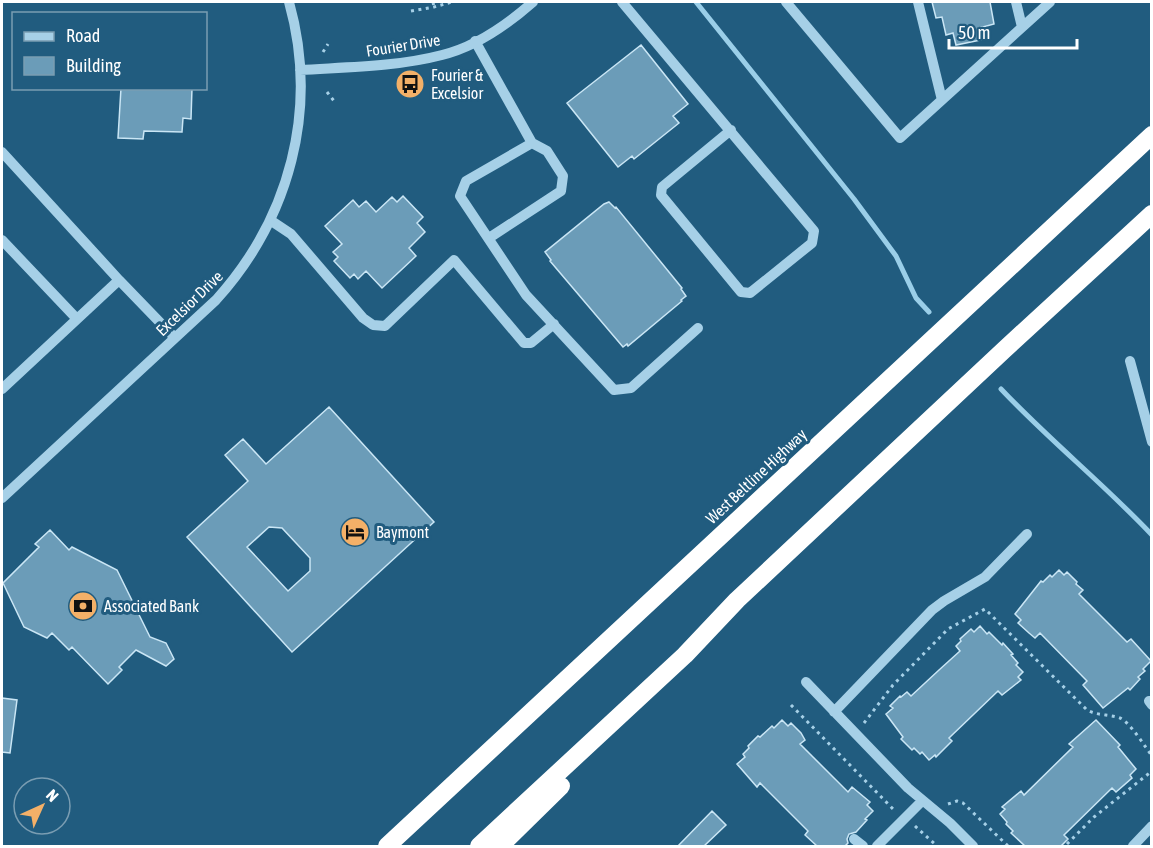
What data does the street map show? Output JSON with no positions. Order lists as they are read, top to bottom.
{
  "streets": {
    "highway": ["West Beltline Highway"],
    "street": ["Fourier Drive", "Excelsior Drive"]
  },
  "crossings": [
    ["Fourier Drive", "Excelsior Drive"]
  ],
  "places": {
    "bus stop": ["Fourier & Excelsior"],
    "hotel": ["Baymont"],
    "bank": ["Associated Bank"]
  },
  "legend": ["Road", "Building"],
  "scale_bar": "50 m",
  "north": "top right"
}
